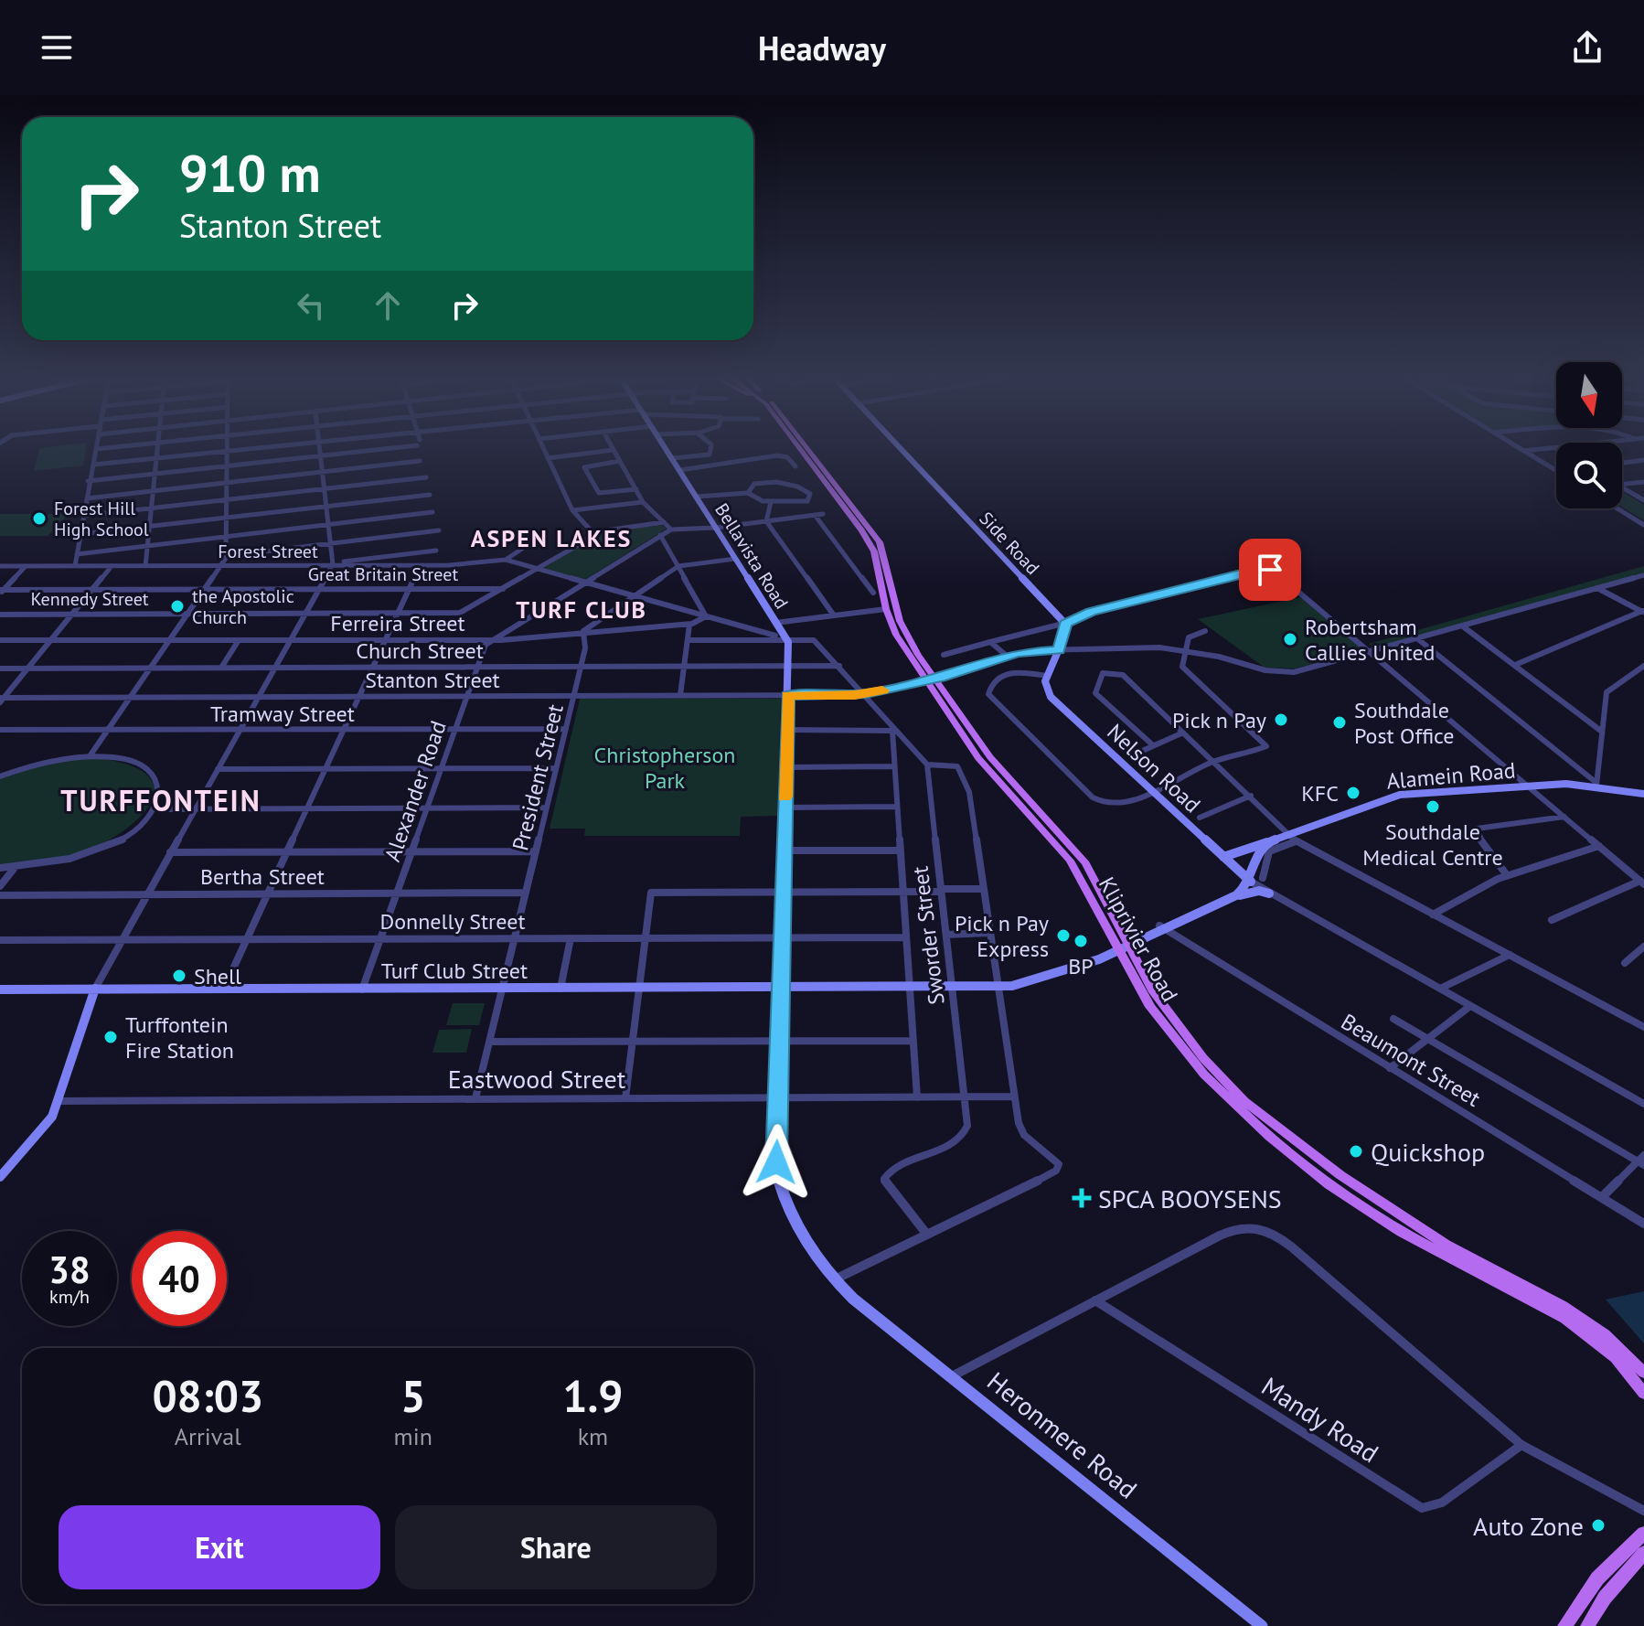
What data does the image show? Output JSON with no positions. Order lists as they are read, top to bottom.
{
  "streets": {
    "main road": ["Kliprivier Road"],
    "street": [
      "Side Road",
      "Forest Street",
      "Bellavista Road",
      "Great Britain Street",
      "Kennedy Street",
      "Ferreira Street",
      "Church Street",
      "Stanton Street",
      "Tramway Street",
      "Nelson Road",
      "Alamein Road",
      "President Street",
      "Alexander Road",
      "Bertha Street",
      "Donnelly Street",
      "Sworder Street",
      "Turf Club Street",
      "Beaumont Street",
      "Eastwood Street",
      "Mandy Road",
      "Heronmere Road"
    ]
  },
  "crossings": [
    ["Bellavista Road", "Heronmere Road"],
    ["Great Britain Street", "Kennedy Street"],
    ["Ferreira Street", "President Street"],
    ["Ferreira Street", "Alexander Road"],
    ["Church Street", "President Street"],
    ["Church Street", "Alexander Road"],
    ["Church Street", "Heronmere Road"],
    ["Stanton Street", "President Street"],
    ["Stanton Street", "Alexander Road"],
    ["Stanton Street", "Kliprivier Road"],
    ["Stanton Street", "Heronmere Road"],
    ["Tramway Street", "President Street"],
    ["Tramway Street", "Alexander Road"],
    ["Nelson Road", "Alamein Road"],
    ["President Street", "Bertha Street"],
    ["President Street", "Donnelly Street"],
    ["President Street", "Turf Club Street"],
    ["President Street", "Eastwood Street"],
    ["Alexander Road", "Bertha Street"],
    ["Alexander Road", "Donnelly Street"],
    ["Alexander Road", "Turf Club Street"],
    ["Donnelly Street", "Heronmere Road"],
    ["Sworder Street", "Turf Club Street"],
    ["Sworder Street", "Eastwood Street"],
    ["Kliprivier Road", "Turf Club Street"],
    ["Turf Club Street", "Beaumont Street"],
    ["Turf Club Street", "Heronmere Road"],
    ["Eastwood Street", "Heronmere Road"]
  ],
  "districts": ["ASPEN LAKES", "TURF CLUB", "TURFFONTEIN"],
  "parks": ["Christopherson Park"],
  "places": {
    "other": [
      "Forest Hill High School",
      "the Apostolic Church",
      "Robertsham Callies United",
      "Pick n Pay",
      "Southdale Post Office",
      "KFC",
      "Southdale Medical Centre",
      "Pick n Pay Express",
      "BP",
      "Shell",
      "Turffontein Fire Station",
      "Quickshop",
      "Auto Zone"
    ],
    "health": ["SPCA BOOYSENS"]
  },
  "north": "bottom",
  "page": {
    "header": "Headway",
    "turn": ["910 m", "Stanton Street"],
    "speed": "38 km/h",
    "limit": "40",
    "eta": [
      "08:03",
      "Arrival",
      "5",
      "min",
      "1.9",
      "km"
    ],
    "buttons": ["Exit", "Share"]
  }
}
